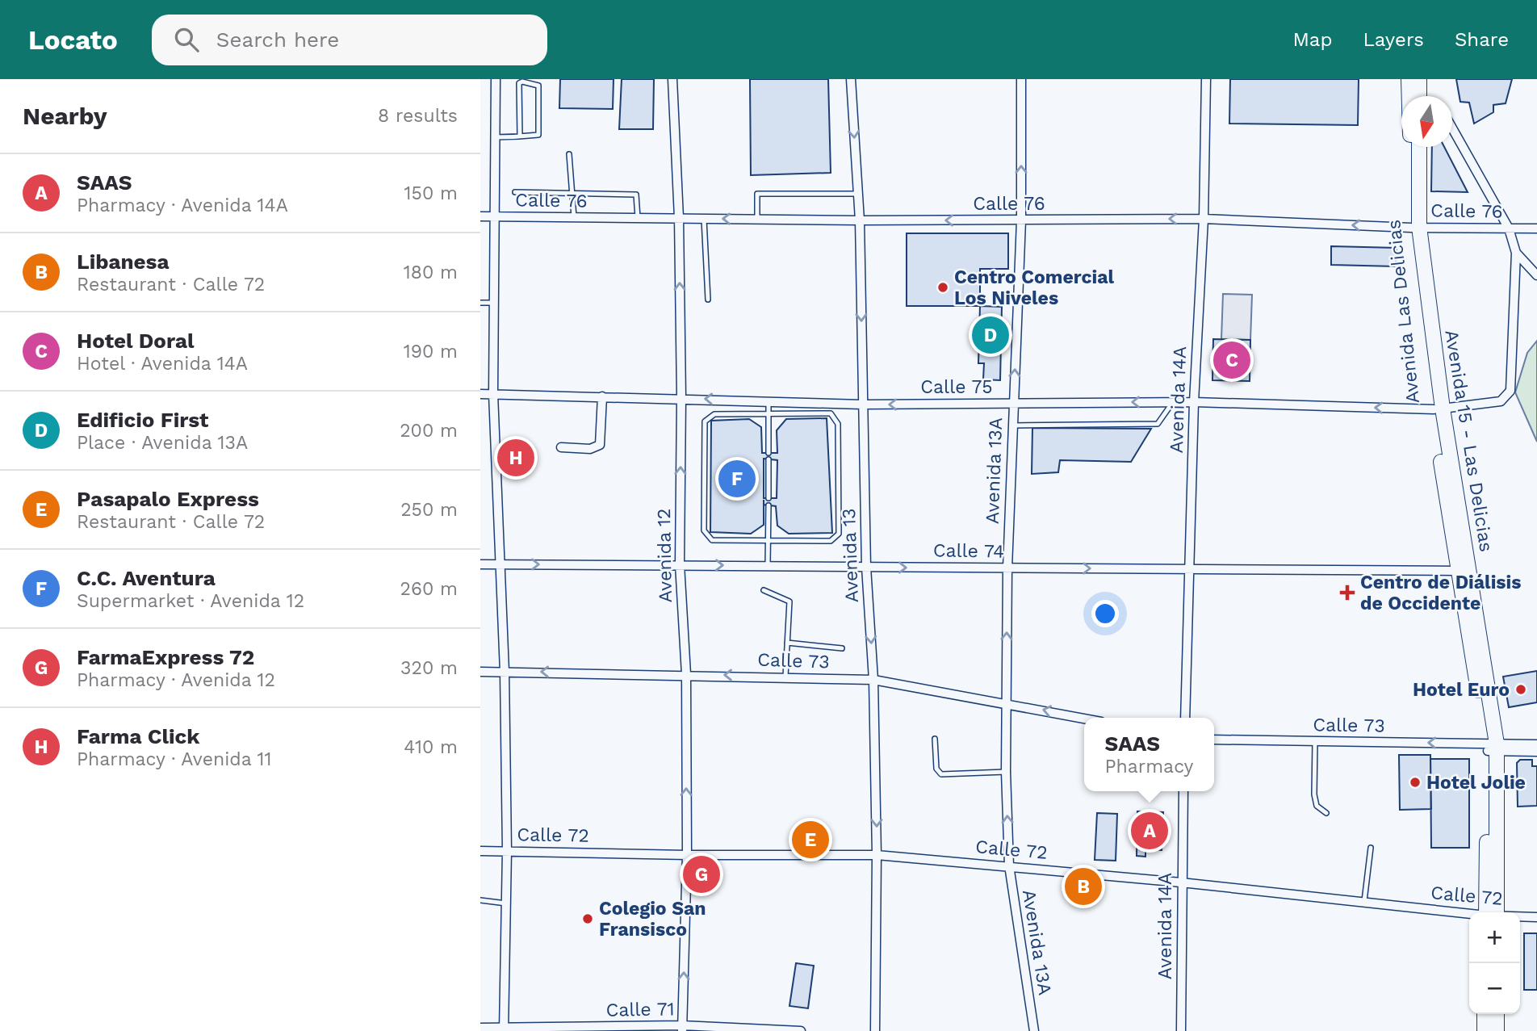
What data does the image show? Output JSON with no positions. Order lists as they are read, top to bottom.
{
  "streets": {
    "main road": ["Avenida Las Delicias", "Avenida 15 - Las Delicias"],
    "street": [
      "Calle 76",
      "Calle 75",
      "Avenida 14A",
      "Avenida 13A",
      "Calle 74",
      "Avenida 12",
      "Avenida 13",
      "Calle 73",
      "Calle 72",
      "Calle 71"
    ]
  },
  "crossings": [
    ["Calle 76", "Avenida Las Delicias"],
    ["Calle 76", "Avenida 14A"],
    ["Calle 76", "Avenida 13A"],
    ["Calle 76", "Avenida 12"],
    ["Calle 76", "Avenida 13"],
    ["Avenida Las Delicias", "Calle 75"],
    ["Avenida Las Delicias", "Avenida 15 - Las Delicias"],
    ["Avenida Las Delicias", "Calle 74"],
    ["Avenida Las Delicias", "Calle 73"],
    ["Calle 75", "Avenida 14A"],
    ["Calle 75", "Avenida 15 - Las Delicias"],
    ["Calle 75", "Avenida 13A"],
    ["Calle 75", "Avenida 12"],
    ["Calle 75", "Avenida 13"],
    ["Avenida 14A", "Calle 74"],
    ["Avenida 14A", "Calle 72"],
    ["Avenida 15 - Las Delicias", "Calle 73"],
    ["Avenida 13A", "Calle 74"],
    ["Avenida 13A", "Calle 73"],
    ["Avenida 13A", "Calle 72"],
    ["Calle 74", "Avenida 12"],
    ["Calle 74", "Avenida 13"],
    ["Avenida 12", "Calle 73"],
    ["Avenida 12", "Calle 72"],
    ["Avenida 12", "Calle 71"],
    ["Avenida 13", "Calle 73"],
    ["Avenida 13", "Calle 72"]
  ],
  "one_way": [
    "Calle 76",
    "Calle 75",
    "Avenida 13A",
    "Calle 74",
    "Avenida 12",
    "Avenida 13",
    "Calle 73"
  ],
  "places": {
    "other": [
      "Centro Comercial Los Niveles",
      "Hotel Euro",
      "Hotel Jolie",
      "Colegio San Fransisco"
    ],
    "health": ["Centro de Diálisis de Occidente"]
  },
  "north": "bottom",
  "page": {
    "header": "Locato",
    "search": "Search here",
    "nav": ["Map", "Layers", "Share"],
    "heading": ["Nearby", "8 results"],
    "list": [
      {
        "mark": "A",
        "name": "SAAS",
        "note": "Pharmacy · Avenida 14A",
        "value": "150 m"
      },
      {
        "mark": "B",
        "name": "Libanesa",
        "note": "Restaurant · Calle 72",
        "value": "180 m"
      },
      {
        "mark": "C",
        "name": "Hotel Doral",
        "note": "Hotel · Avenida 14A",
        "value": "190 m"
      },
      {
        "mark": "D",
        "name": "Edificio First",
        "note": "Place · Avenida 13A",
        "value": "200 m"
      },
      {
        "mark": "E",
        "name": "Pasapalo Express",
        "note": "Restaurant · Calle 72",
        "value": "250 m"
      },
      {
        "mark": "F",
        "name": "C.C. Aventura",
        "note": "Supermarket · Avenida 12",
        "value": "260 m"
      },
      {
        "mark": "G",
        "name": "FarmaExpress 72",
        "note": "Pharmacy · Avenida 12",
        "value": "320 m"
      },
      {
        "mark": "H",
        "name": "Farma Click",
        "note": "Pharmacy · Avenida 11",
        "value": "410 m"
      }
    ],
    "pins": [
      "D",
      "C",
      "H",
      "F",
      "A",
      "E",
      "G",
      "B"
    ],
    "popup": ["SAAS", "Pharmacy"],
    "map_buttons": ["+", "−"]
  }
}
